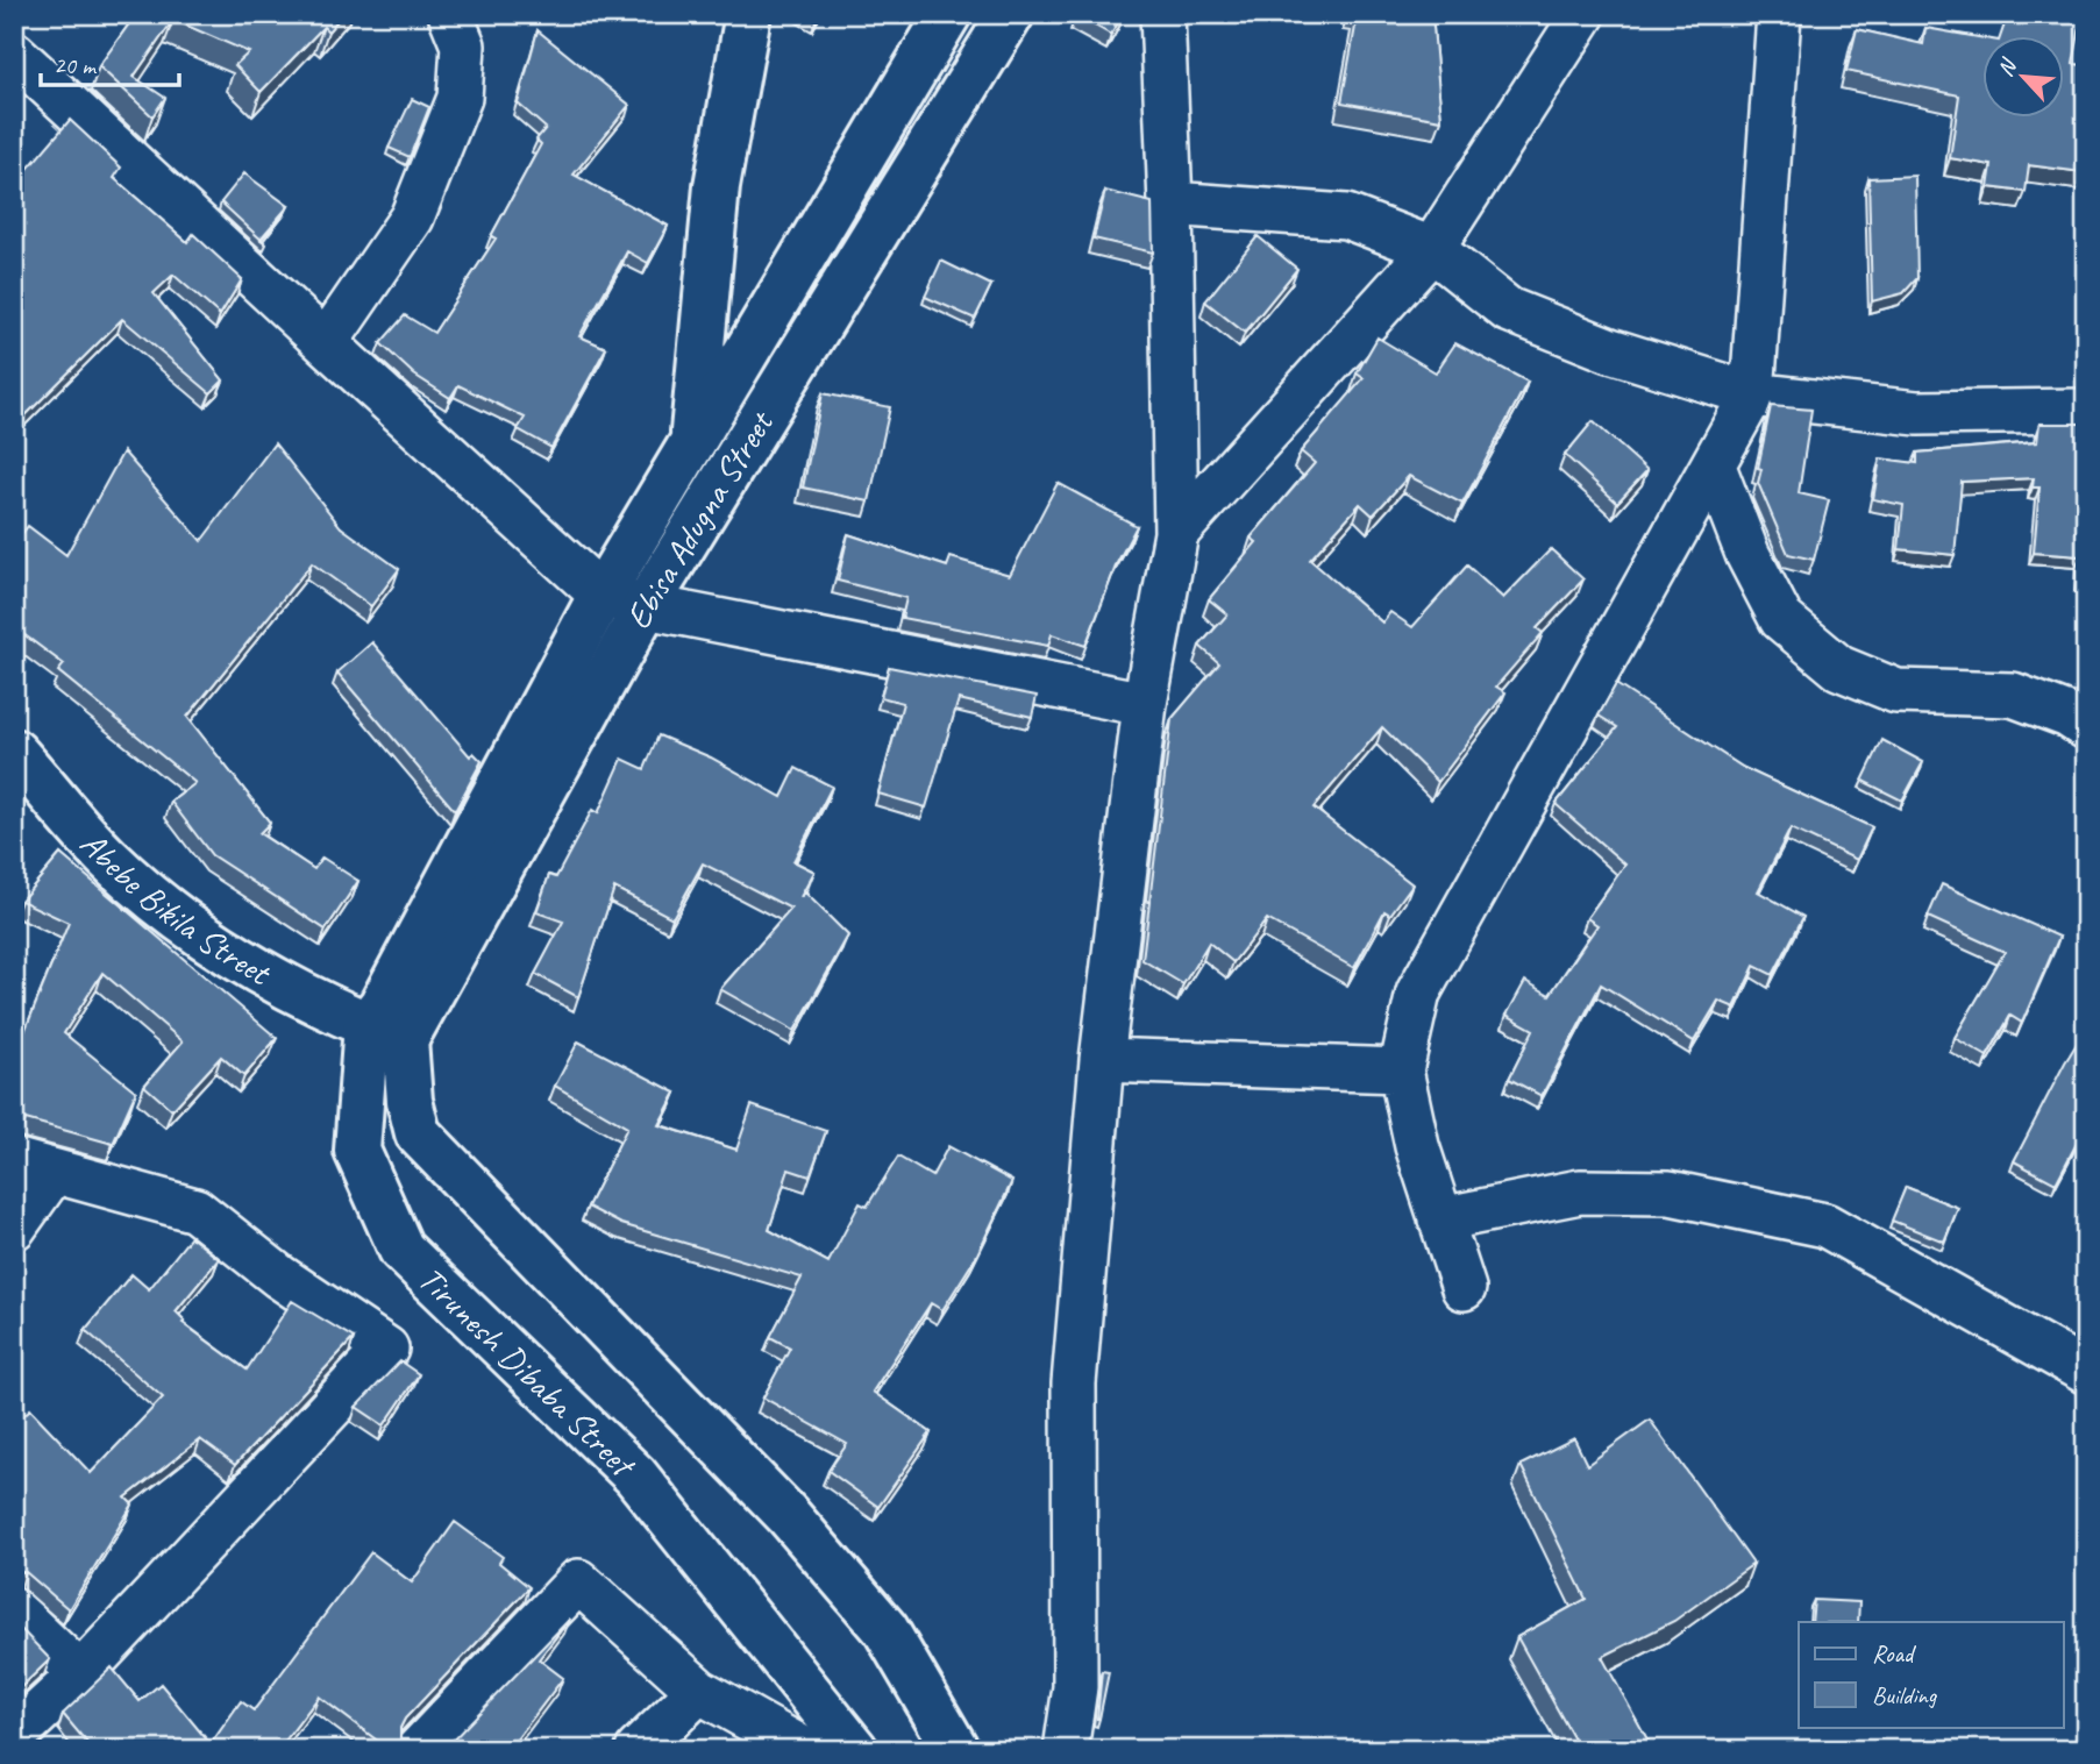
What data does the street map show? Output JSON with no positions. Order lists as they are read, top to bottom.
{
  "streets": {
    "main road": ["Ebisa Adugna Street", "Abebe Bikila Street", "Tirunesh Dibaba Street"]
  },
  "crossings": [
    ["Ebisa Adugna Street", "Abebe Bikila Street"],
    ["Ebisa Adugna Street", "Tirunesh Dibaba Street"],
    ["Abebe Bikila Street", "Tirunesh Dibaba Street"]
  ],
  "legend": ["Road", "Building"],
  "scale_bar": "20 m",
  "north": "top left"
}
